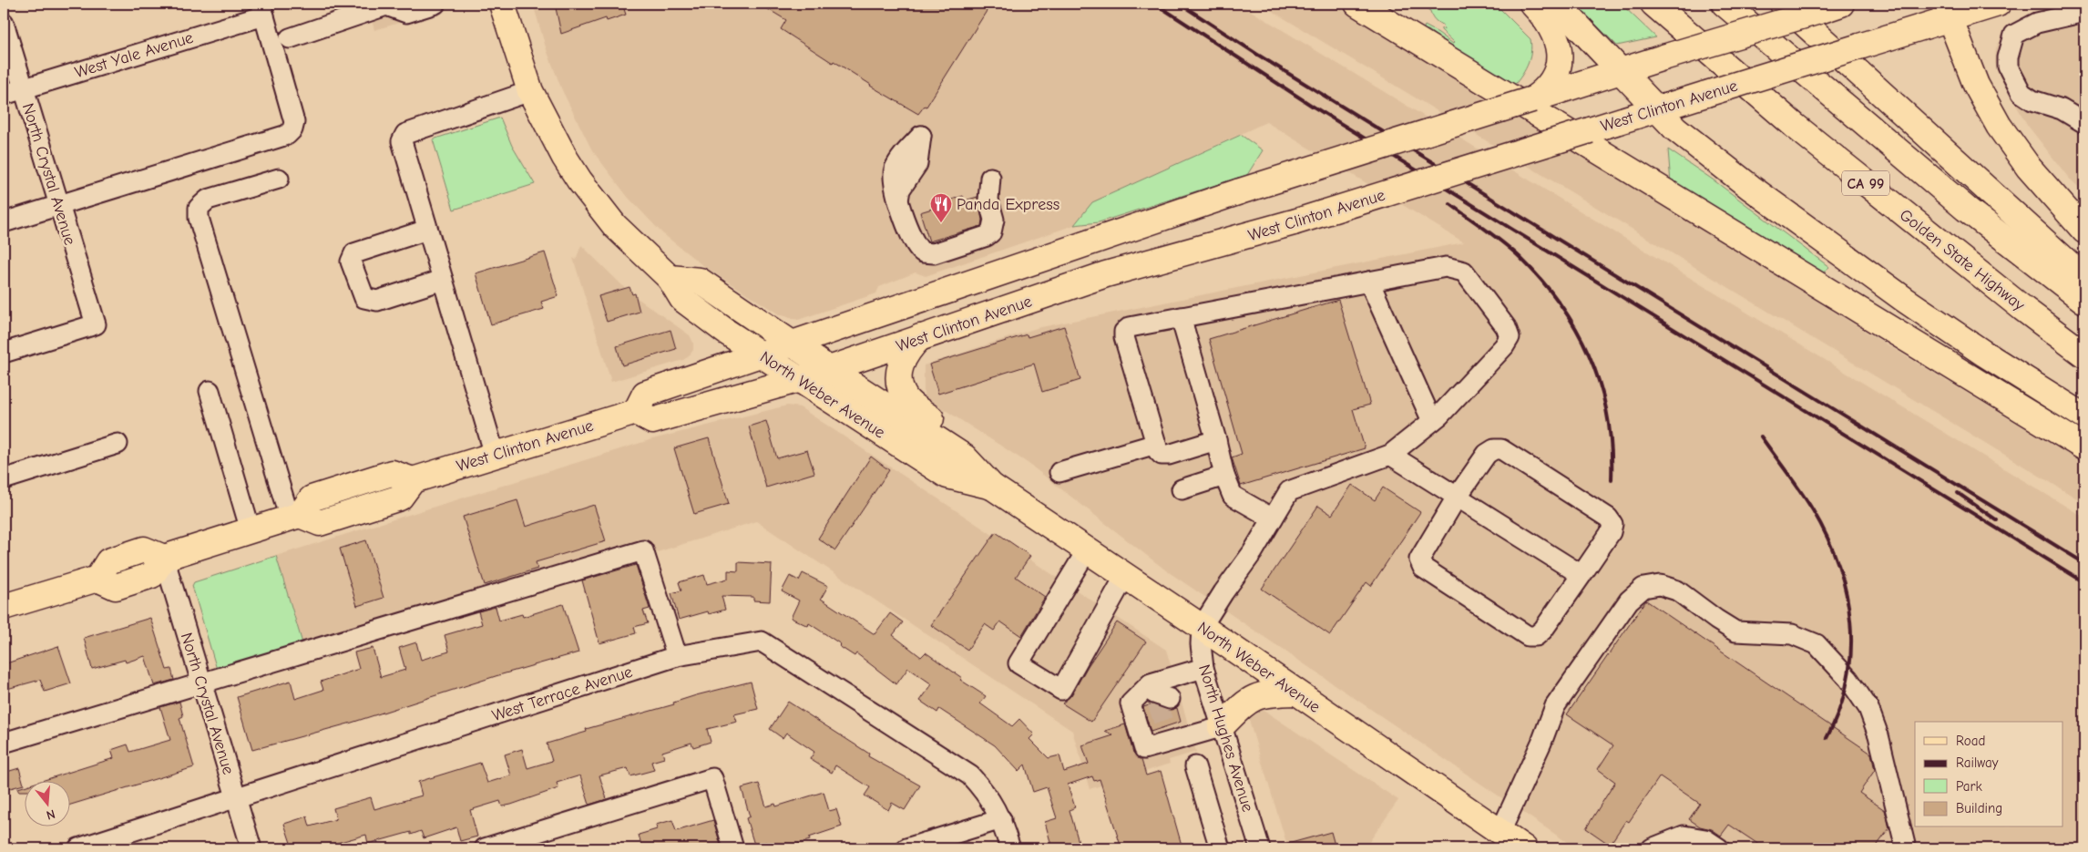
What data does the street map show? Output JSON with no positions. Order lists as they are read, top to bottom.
{
  "streets": {
    "main road": [
      "West Clinton Avenue",
      "CA 99",
      "Golden State Highway",
      "North Weber Avenue"
    ],
    "street": [
      "West Yale Avenue",
      "North Crystal Avenue",
      "West Terrace Avenue",
      "North Hughes Avenue"
    ]
  },
  "crossings": [
    ["West Yale Avenue", "North Crystal Avenue"],
    ["West Clinton Avenue", "North Weber Avenue"],
    ["North Crystal Avenue", "West Terrace Avenue"],
    ["North Weber Avenue", "North Hughes Avenue"]
  ],
  "places": {
    "restaurant": ["Panda Express"]
  },
  "legend": [
    "Road",
    "Railway",
    "Park",
    "Building"
  ],
  "north": "bottom"
}
